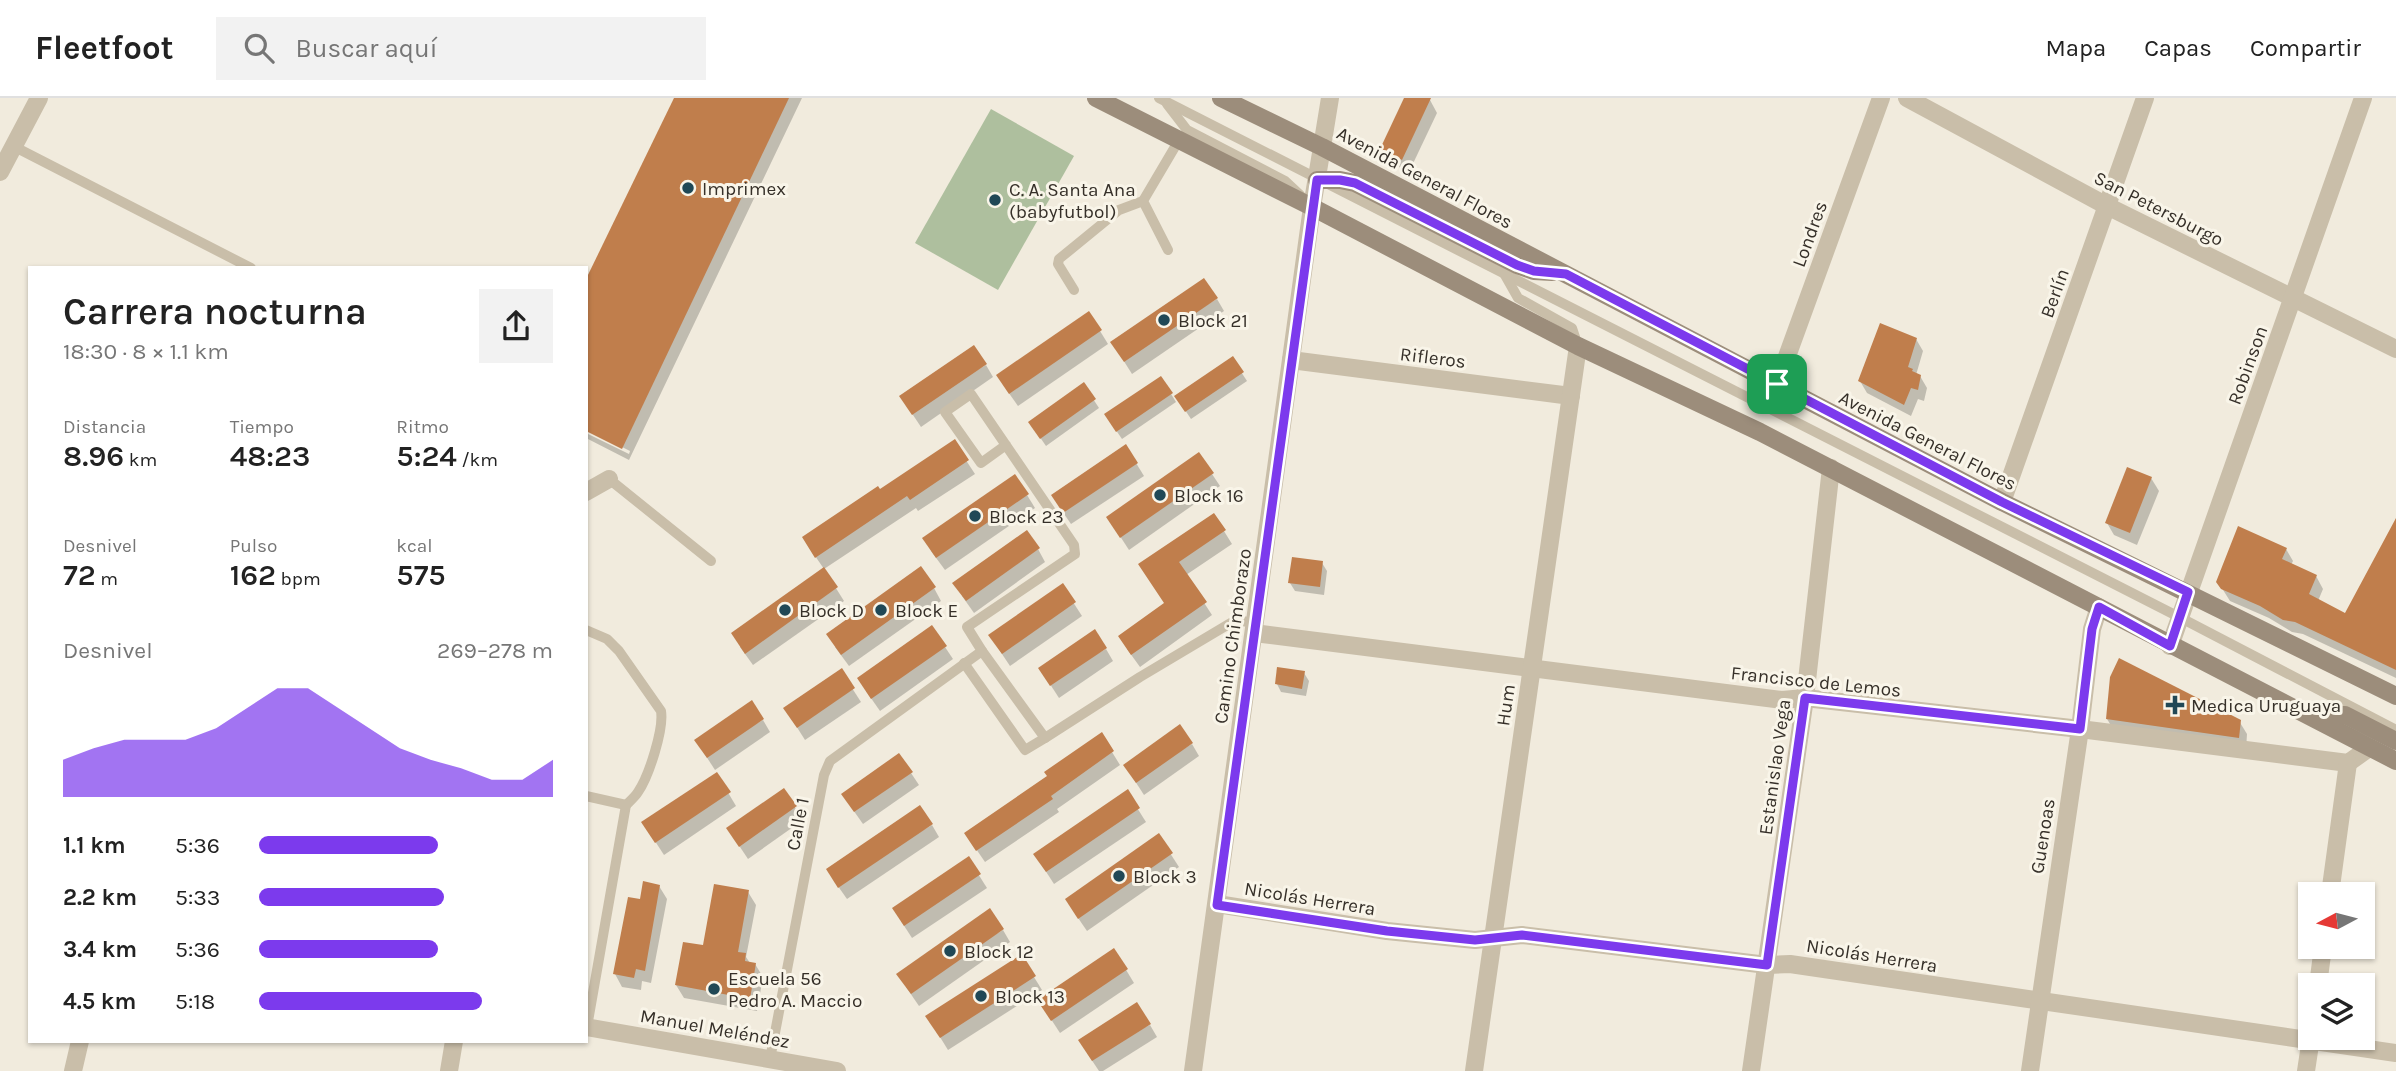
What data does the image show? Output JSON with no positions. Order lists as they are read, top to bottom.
{
  "streets": {
    "main road": ["Avenida General Flores"],
    "street": [
      "San Petersburgo",
      "Londres",
      "Berlín",
      "Rifleros",
      "Robinson",
      "Camino Chimborazo",
      "Francisco de Lemos",
      "Hum",
      "Estanislao Vega",
      "Guenoas",
      "Nicolás Herrera",
      "Manuel Meléndez"
    ],
    "lane": ["Calle 1"]
  },
  "crossings": [
    ["Avenida General Flores", "Londres"],
    ["Avenida General Flores", "Berlín"],
    ["Avenida General Flores", "Robinson"],
    ["Avenida General Flores", "Camino Chimborazo"],
    ["San Petersburgo", "Berlín"],
    ["San Petersburgo", "Robinson"],
    ["Rifleros", "Camino Chimborazo"],
    ["Rifleros", "Hum"],
    ["Camino Chimborazo", "Francisco de Lemos"],
    ["Camino Chimborazo", "Nicolás Herrera"],
    ["Francisco de Lemos", "Hum"],
    ["Francisco de Lemos", "Estanislao Vega"],
    ["Francisco de Lemos", "Guenoas"],
    ["Hum", "Nicolás Herrera"],
    ["Estanislao Vega", "Nicolás Herrera"],
    ["Calle 1", "Manuel Meléndez"],
    ["Guenoas", "Nicolás Herrera"]
  ],
  "places": {
    "other": [
      "Imprimex",
      "C. A. Santa Ana (babyfutbol)",
      "Block 21",
      "Block 16",
      "Block 23",
      "Block D",
      "Block E",
      "Block 3",
      "Block 12",
      "Escuela 56 Pedro A. Maccio",
      "Block 13"
    ],
    "health": ["Medica Uruguaya"]
  },
  "north": "left",
  "page": {
    "header": "Fleetfoot",
    "search": "Buscar aquí",
    "nav": ["Mapa", "Capas", "Compartir"],
    "heading": ["Carrera nocturna", "18:30 · 8 × 1.1 km"],
    "stats": [
      ["Distancia", "8.96 km"],
      ["Tiempo", "48:23"],
      ["Ritmo", "5:24 /km"],
      ["Desnivel", "72 m"],
      ["Pulso", "162 bpm"],
      ["kcal", "575"]
    ],
    "chart": ["Desnivel", "269–278 m"],
    "list": [
      {
        "name": "1.1 km",
        "note": "5:36"
      },
      {
        "name": "2.2 km",
        "note": "5:33"
      },
      {
        "name": "3.4 km",
        "note": "5:36"
      },
      {
        "name": "4.5 km",
        "note": "5:18"
      }
    ]
  }
}
